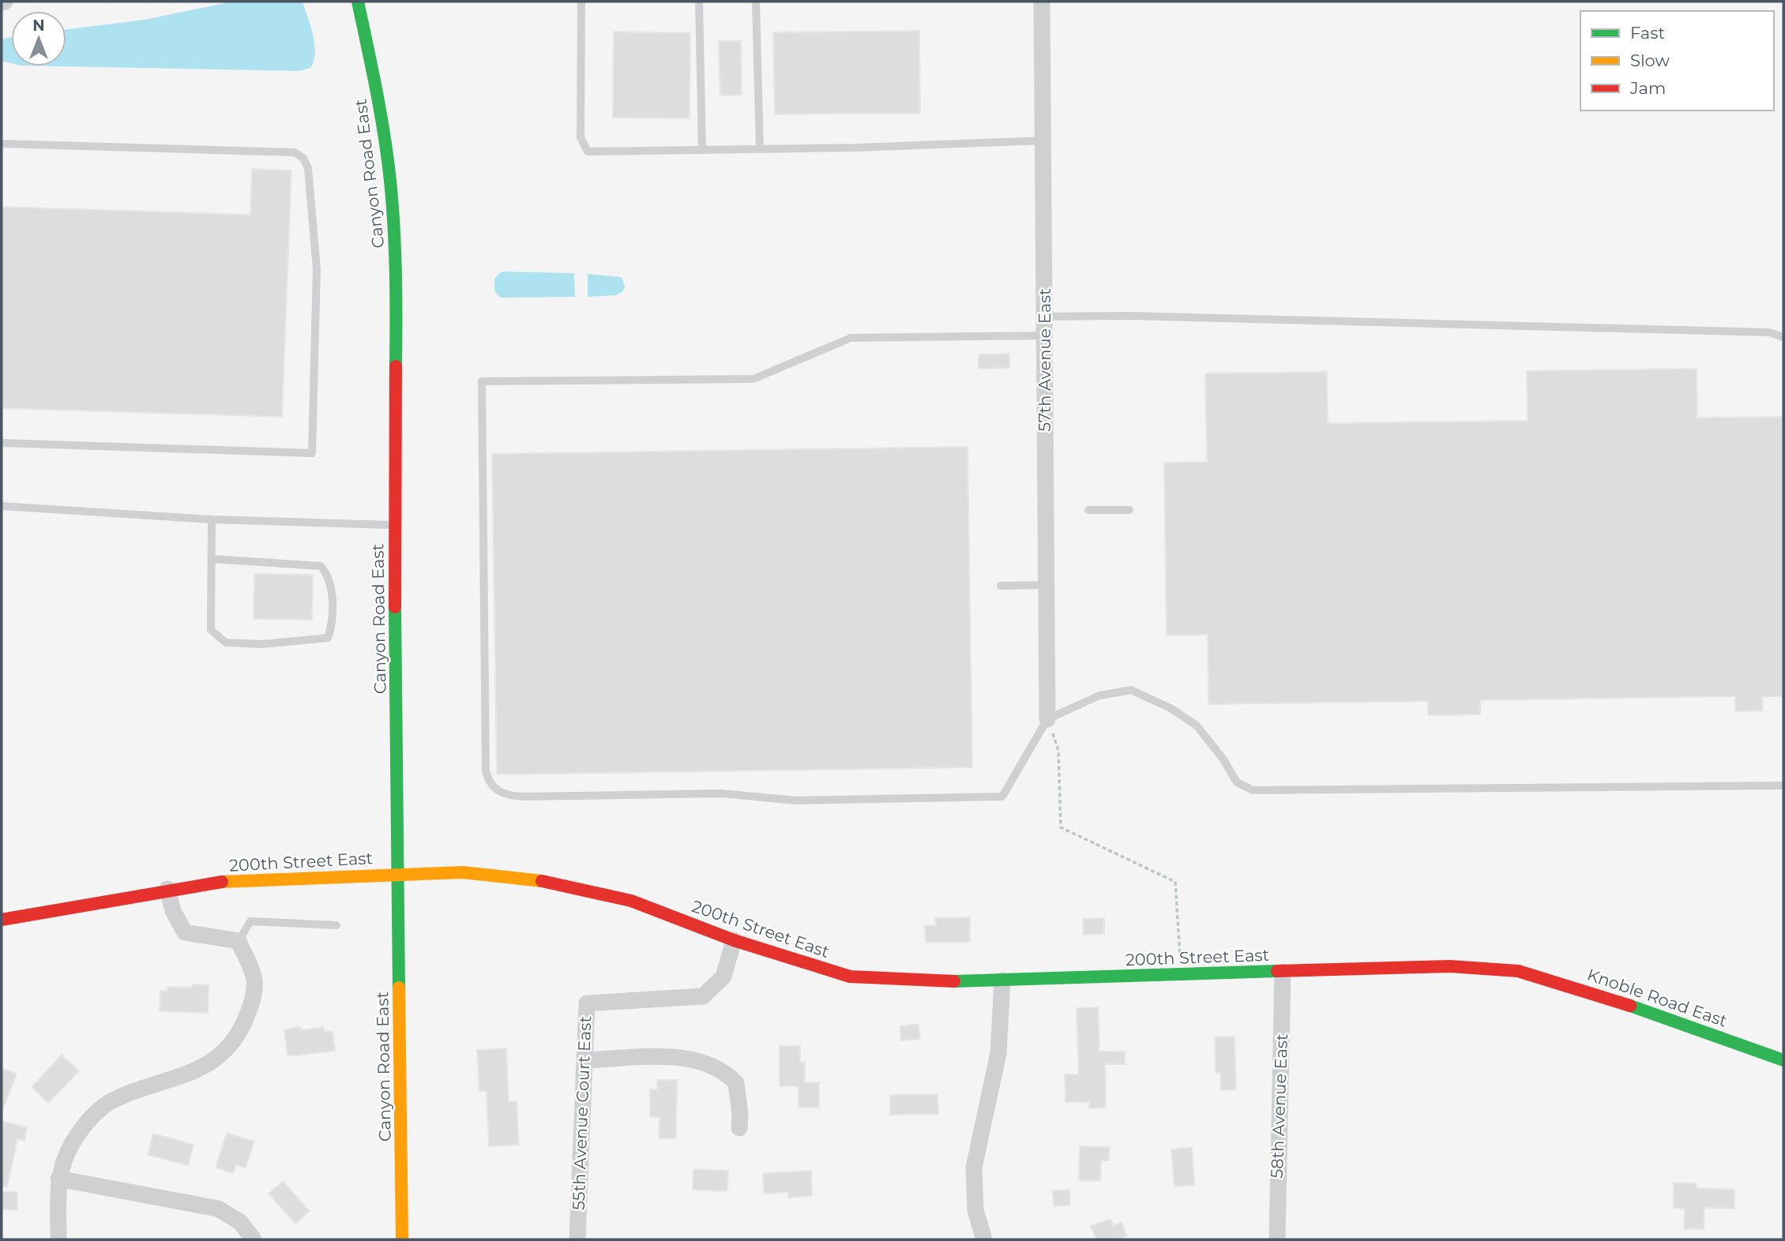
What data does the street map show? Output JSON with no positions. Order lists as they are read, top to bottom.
{
  "streets": {
    "street": [
      "Canyon Road East",
      "57th Avenue East",
      "200th Street East",
      "Knoble Road East",
      "58th Avenue East",
      "55th Avenue Court East"
    ]
  },
  "crossings": [
    ["Canyon Road East", "200th Street East"],
    ["200th Street East", "Knoble Road East"],
    ["200th Street East", "58th Avenue East"],
    ["200th Street East", "55th Avenue Court East"]
  ],
  "legend": ["Fast", "Slow", "Jam"],
  "north": "top"
}
